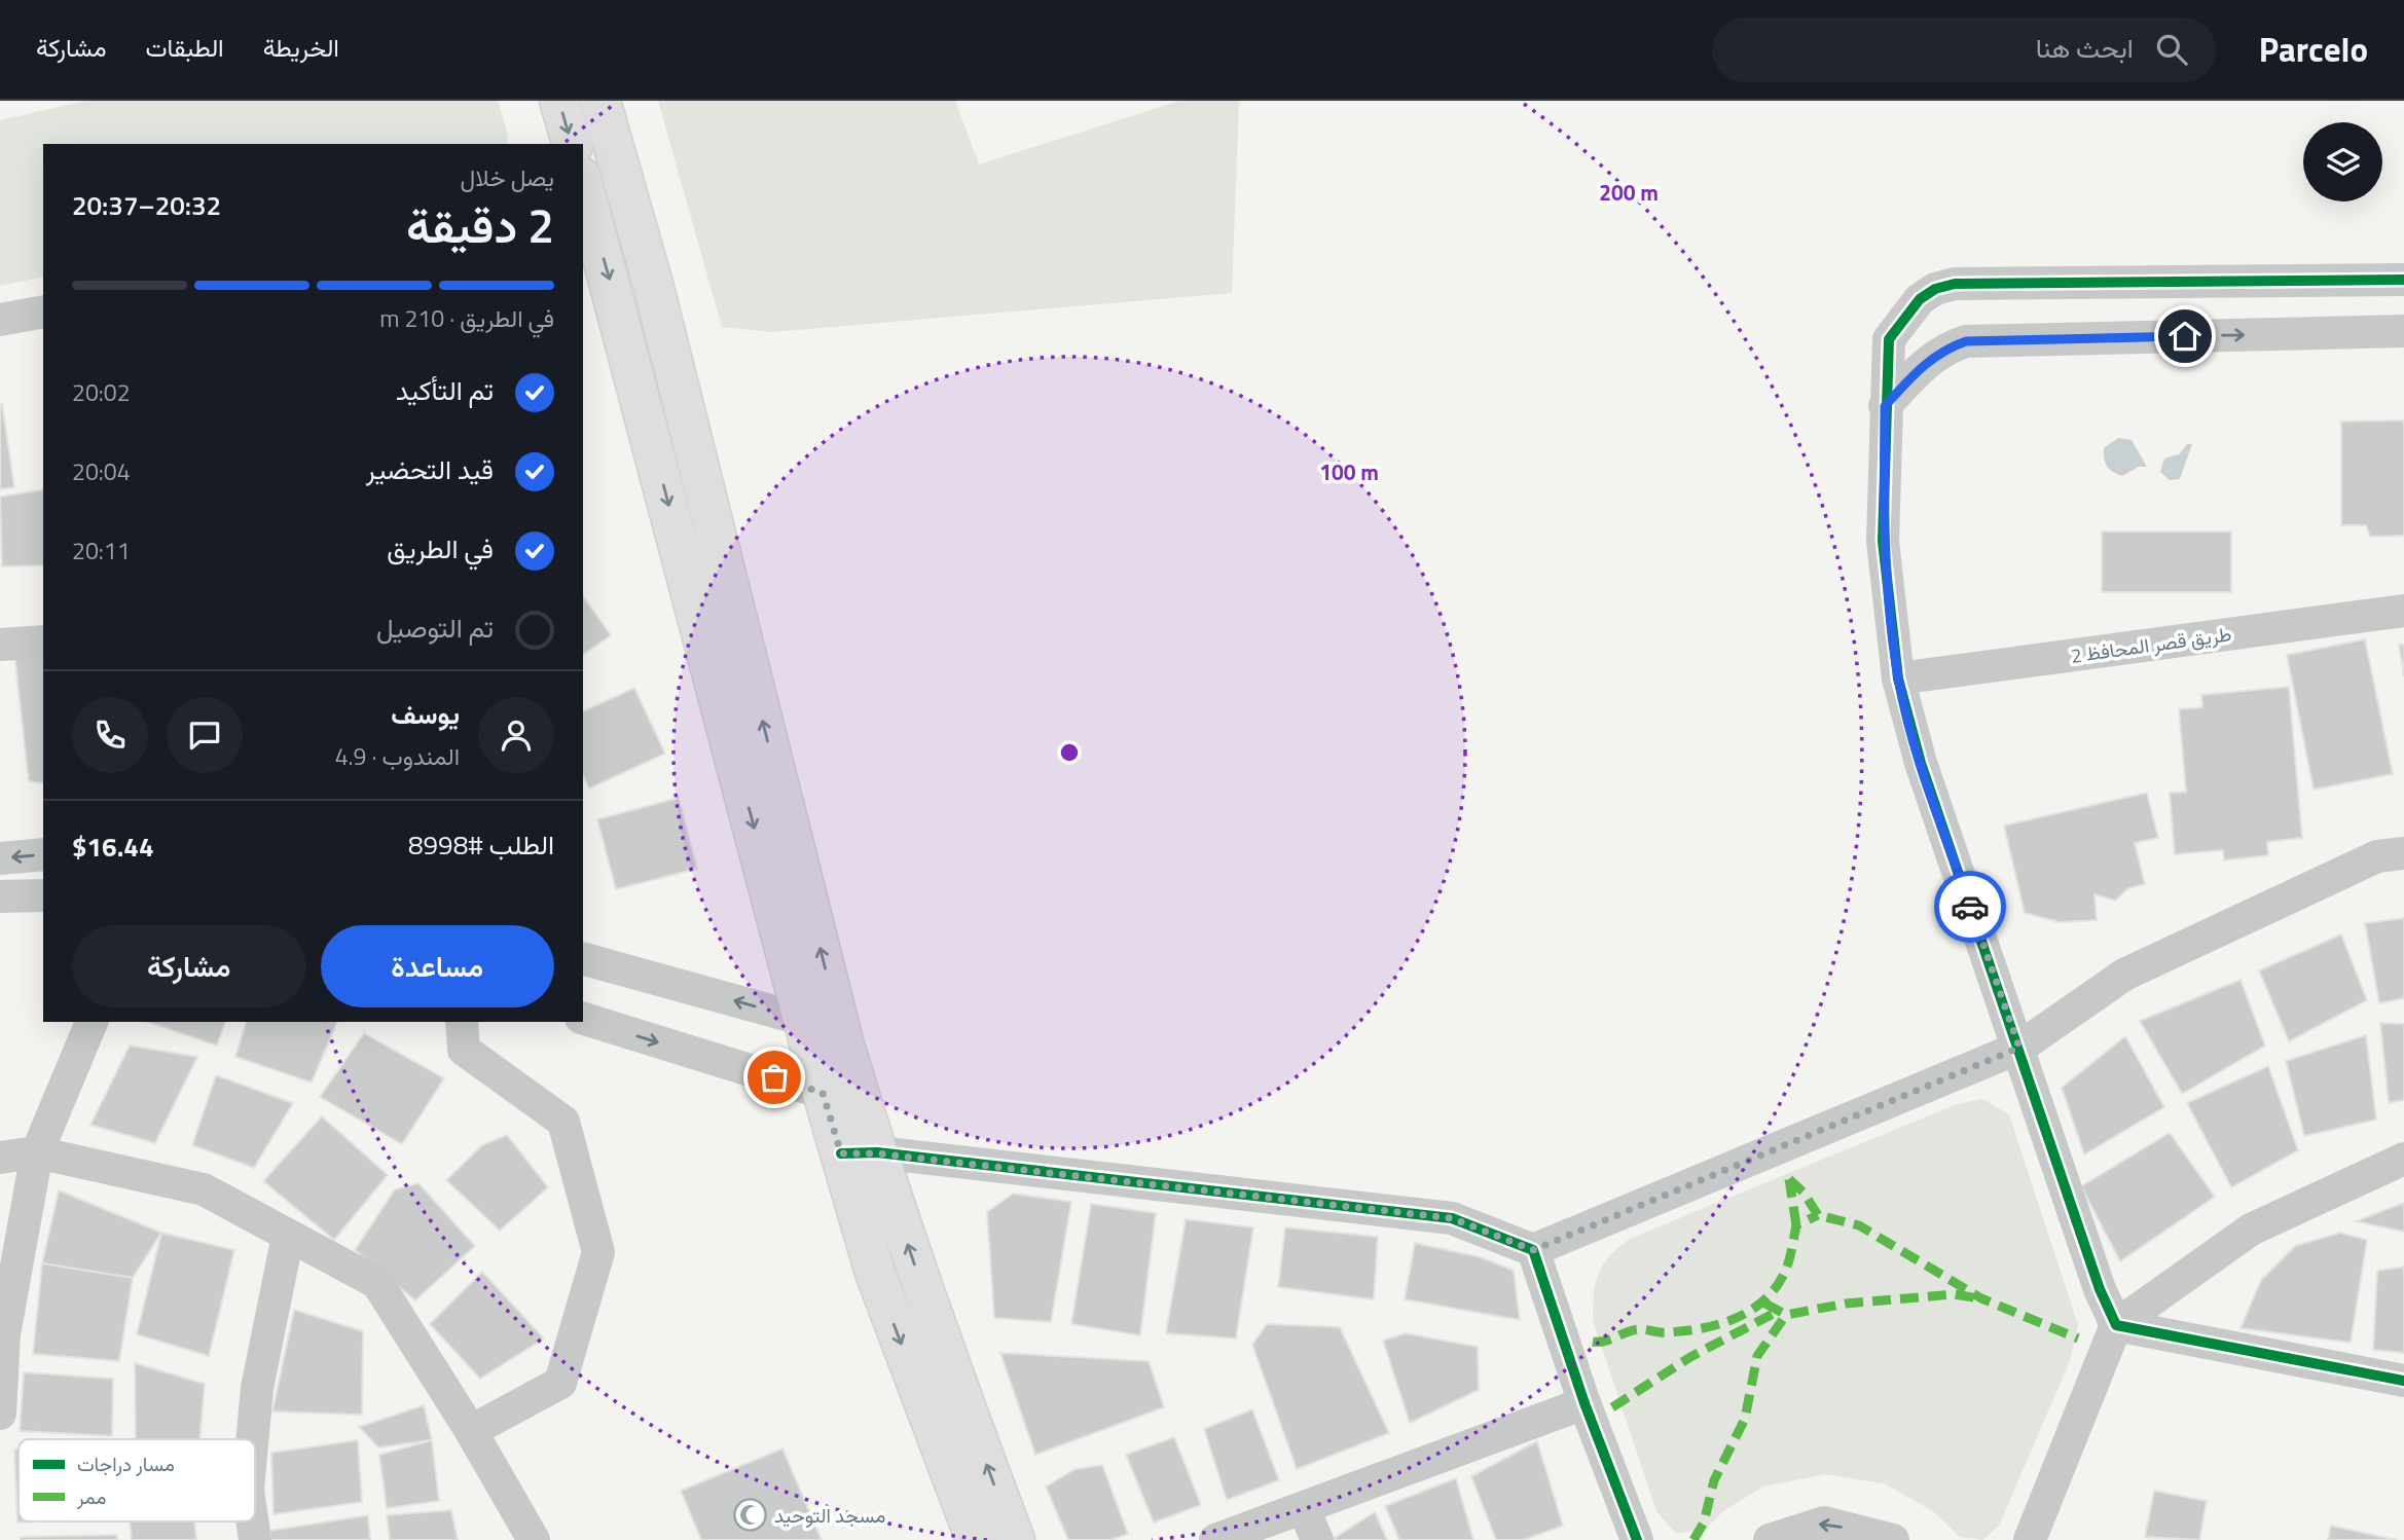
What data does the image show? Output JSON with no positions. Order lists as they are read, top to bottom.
{
  "streets": {
    "street": ["طريق قصر المحافظ 2"]
  },
  "places": {
    "mosque": ["مسجد التوحيد"]
  },
  "legend": ["مسار دراجات", "ممر"],
  "page": {
    "header": "Parcelo",
    "search": "ابحث هنا",
    "nav": ["الخريطة", "الطبقات", "مشاركة"],
    "heading": ["2 دقيقة", "يصل خلال", "20:32–20:37"],
    "panel": [
      "يوسف",
      "المندوب · 4.9",
      "الطلب #8998",
      "$16.44"
    ],
    "bar": "في الطريق · 210 m",
    "list": [
      ["تم التأكيد", "20:02"],
      ["قيد التحضير", "20:04"],
      ["في الطريق", "20:11"],
      "تم التوصيل"
    ],
    "buttons": ["مساعدة", "مشاركة"]
  },
  "rings": ["200 m", "100 m"]
}
